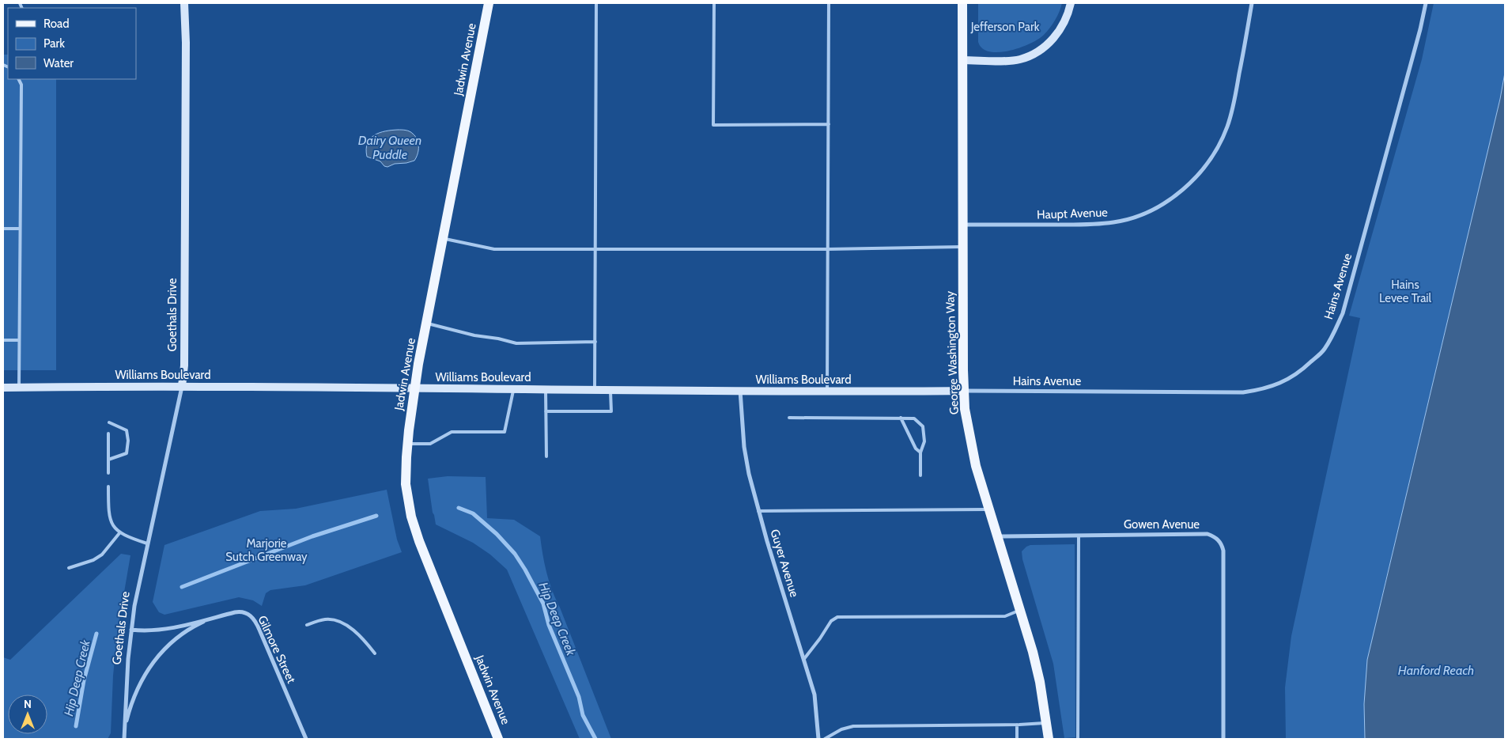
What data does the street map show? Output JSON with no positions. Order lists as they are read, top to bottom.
{
  "streets": {
    "main road": ["Jadwin Avenue", "George Washington Way"],
    "street": [
      "Haupt Avenue",
      "Hains Avenue",
      "Goethals Drive",
      "Williams Boulevard",
      "Gowen Avenue",
      "Guyer Avenue",
      "Gilmore Street"
    ]
  },
  "crossings": [
    ["Jadwin Avenue", "Williams Boulevard"],
    ["Haupt Avenue", "George Washington Way"],
    ["Hains Avenue", "George Washington Way"],
    ["Hains Avenue", "Williams Boulevard"],
    ["Goethals Drive", "Williams Boulevard"],
    ["Goethals Drive", "Gilmore Street"],
    ["George Washington Way", "Williams Boulevard"],
    ["George Washington Way", "Gowen Avenue"],
    ["Williams Boulevard", "Guyer Avenue"]
  ],
  "water": ["Dairy Queen Puddle", "Hip Deep Creek", "Hanford Reach"],
  "parks": ["Jefferson Park", "Hains Levee Trail", "Marjorie Sutch Greenway"],
  "legend": ["Road", "Park", "Water"],
  "north": "top"
}
